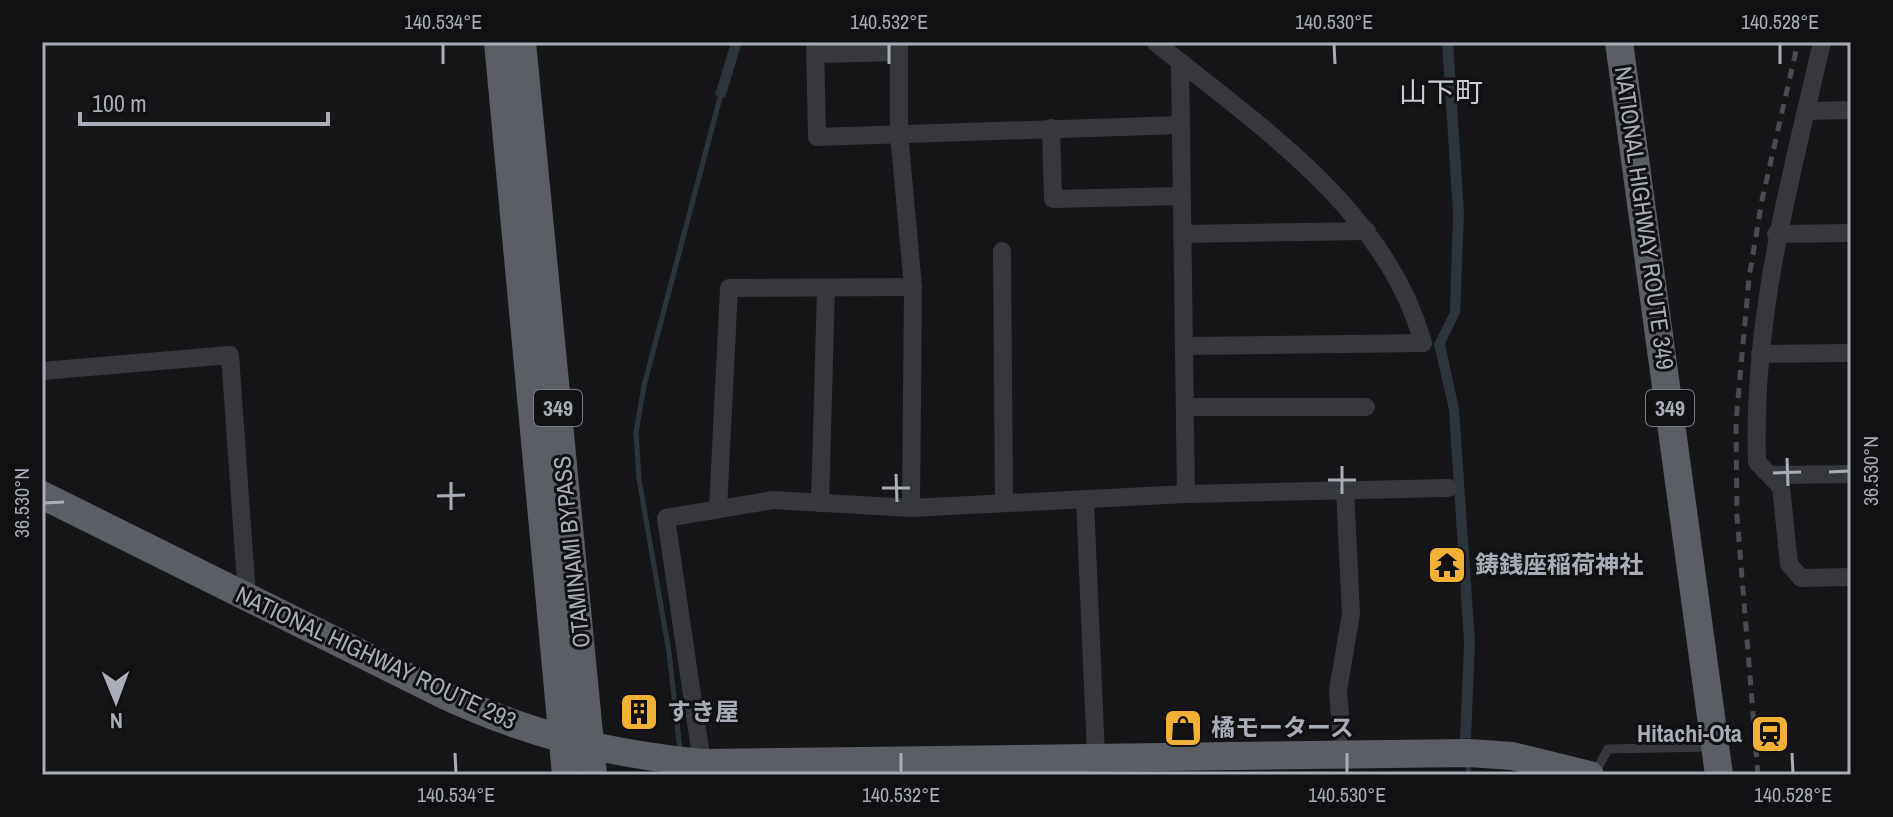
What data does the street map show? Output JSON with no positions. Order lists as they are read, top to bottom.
{
  "streets": {
    "highway": [
      "NATIONAL HIGHWAY ROUTE 349",
      "349",
      "OTAMINAMI BYPASS",
      "NATIONAL HIGHWAY ROUTE 293"
    ]
  },
  "crossings": [
    ["OTAMINAMI BYPASS", "NATIONAL HIGHWAY ROUTE 293"]
  ],
  "districts": ["山下町"],
  "places": {
    "temple": ["鋳銭座稲荷神社"],
    "building": ["すき屋"],
    "shop": ["橘モータース"],
    "station": ["Hitachi-Ota"]
  },
  "scale_bar": "100 m",
  "north": "bottom",
  "coordinates": [
    "140.534°E",
    "140.532°E",
    "140.530°E",
    "140.528°E",
    "36.530°N"
  ]
}
